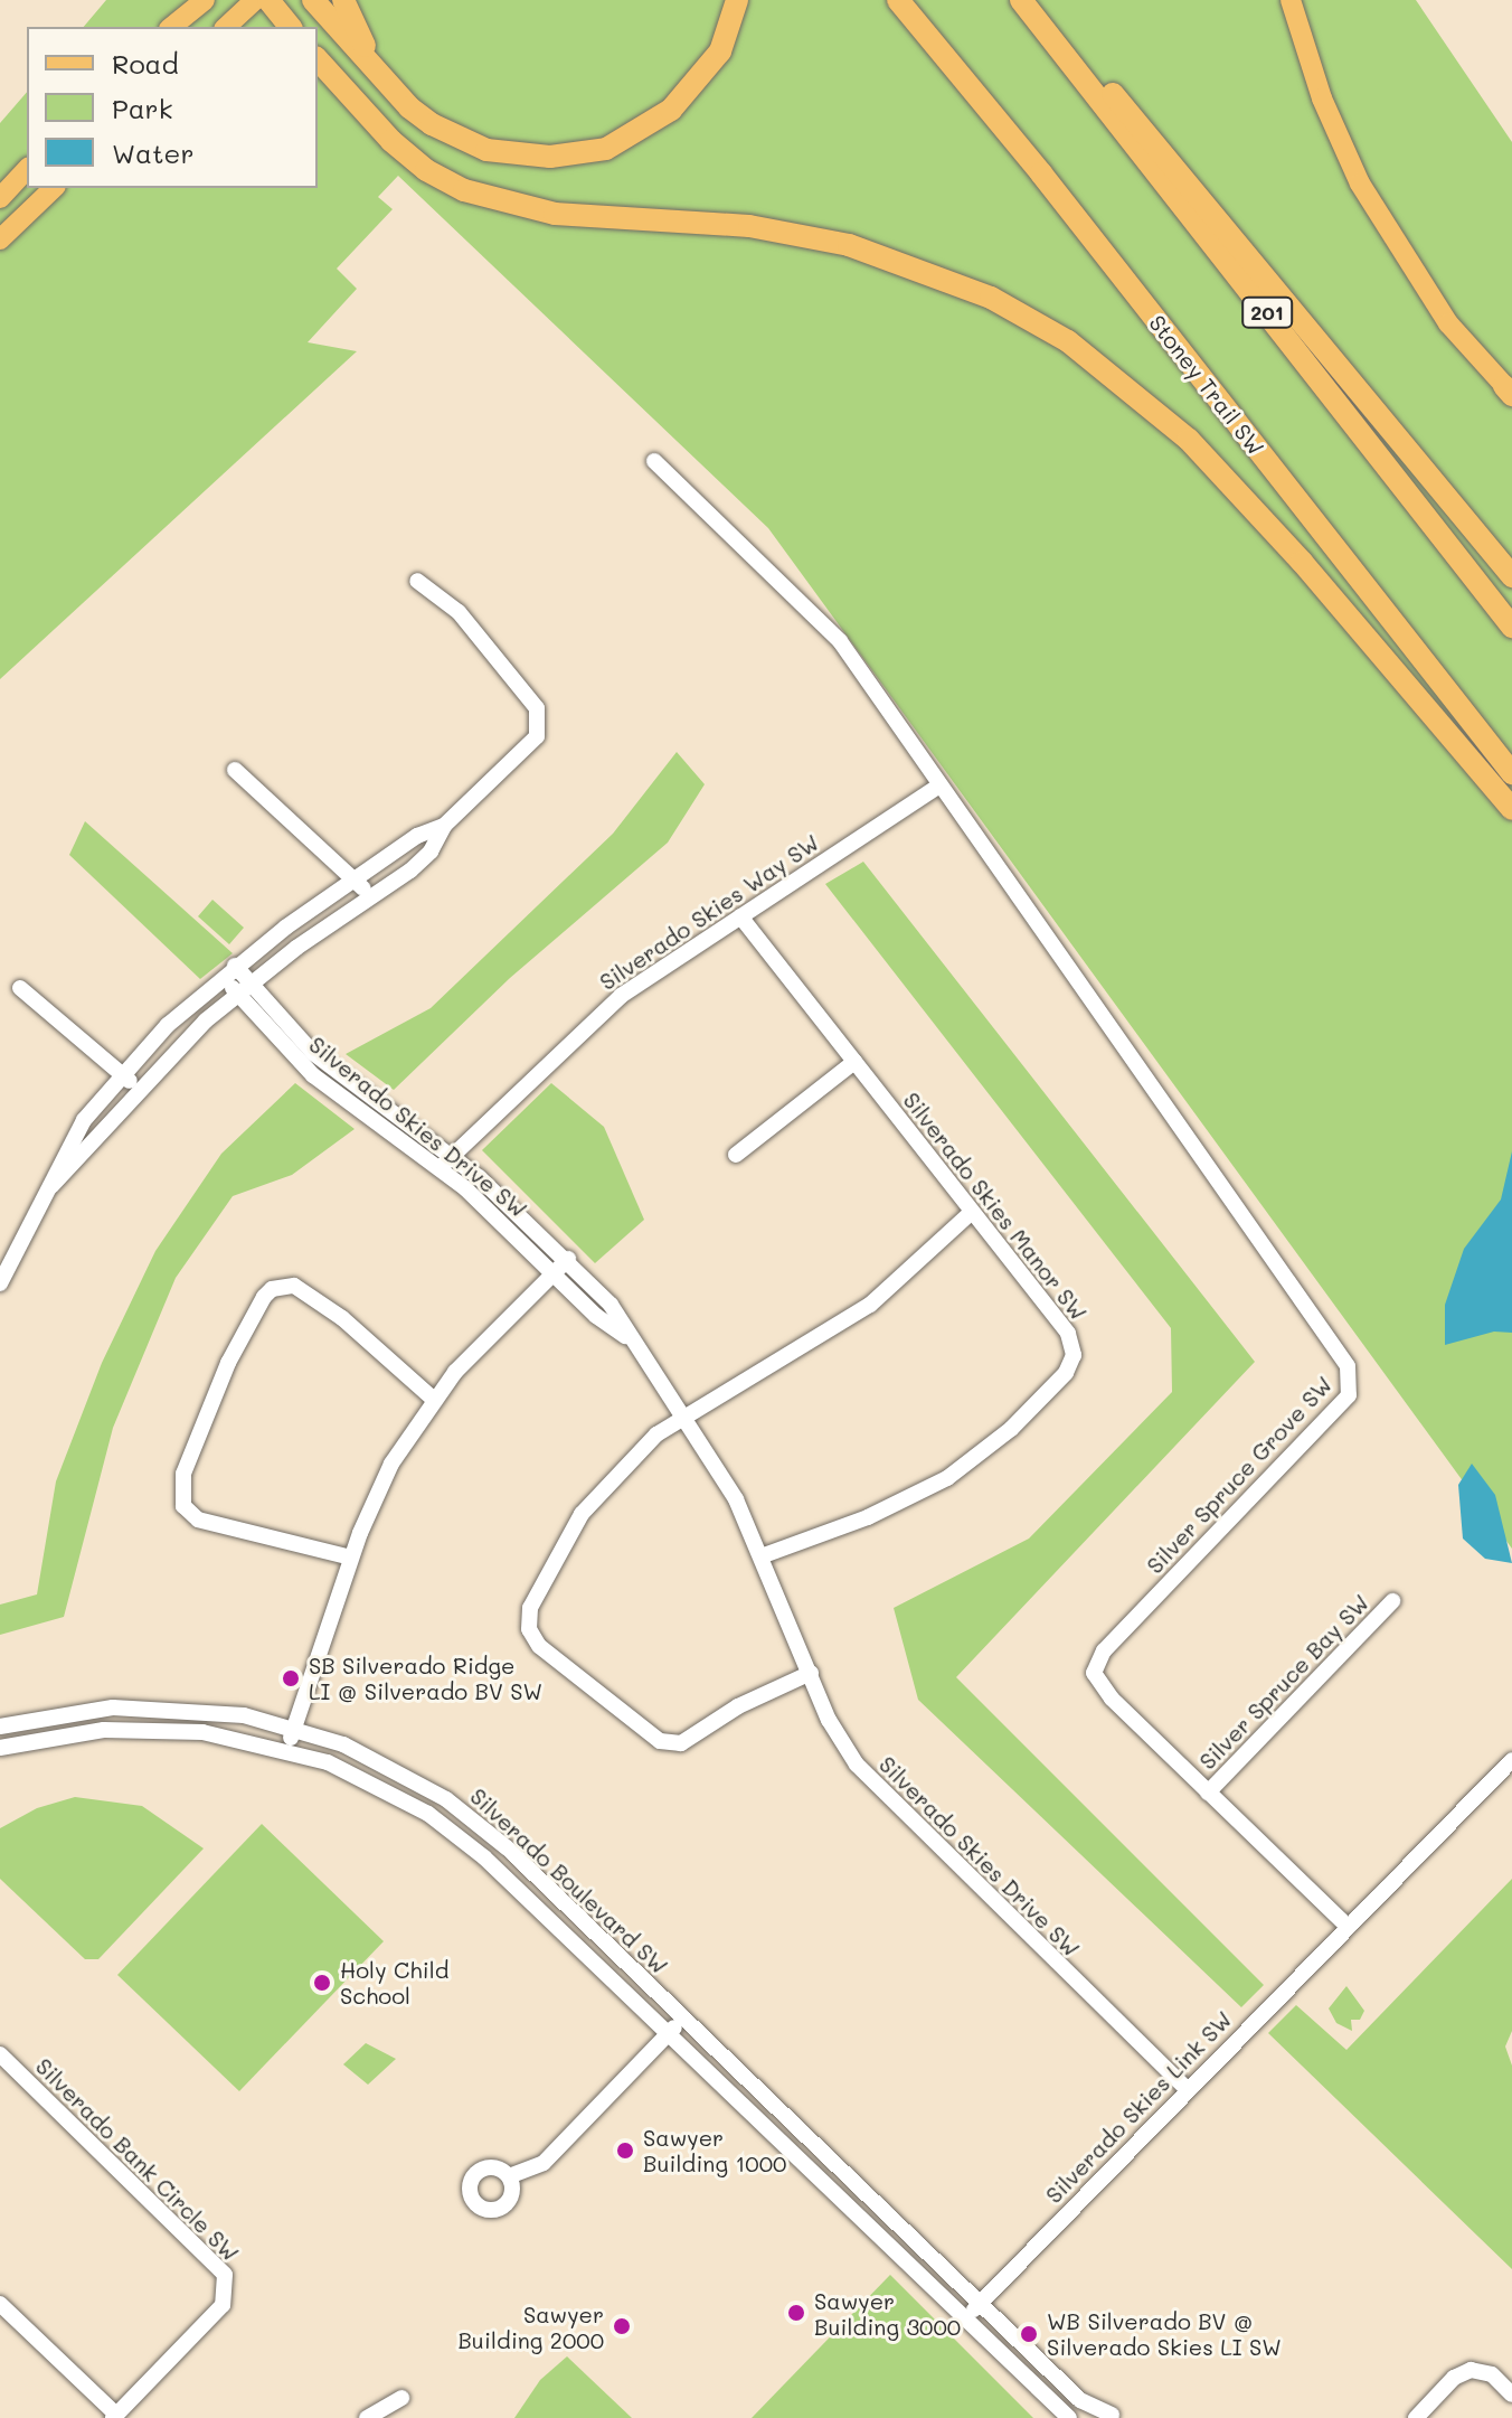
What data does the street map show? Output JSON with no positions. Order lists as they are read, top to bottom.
{
  "streets": {
    "highway": ["201", "Stoney Trail SW"],
    "street": [
      "Silverado Skies Way SW",
      "Silverado Skies Drive SW",
      "Silverado Skies Manor SW",
      "Silver Spruce Grove SW",
      "Silver Spruce Bay SW",
      "Silverado Boulevard SW",
      "Silverado Skies Link SW",
      "Silverado Bank Circle SW"
    ]
  },
  "crossings": [
    ["Silverado Skies Way SW", "Silverado Skies Drive SW"],
    ["Silverado Skies Way SW", "Silverado Skies Manor SW"],
    ["Silverado Skies Way SW", "Silver Spruce Grove SW"],
    ["Silverado Skies Drive SW", "Silverado Skies Manor SW"],
    ["Silverado Skies Drive SW", "Silverado Skies Link SW"],
    ["Silver Spruce Grove SW", "Silver Spruce Bay SW"],
    ["Silver Spruce Grove SW", "Silverado Skies Link SW"],
    ["Silverado Boulevard SW", "Silverado Skies Link SW"]
  ],
  "places": [
    "SB Silverado Ridge LI @ Silverado BV SW",
    "Holy Child School",
    "Sawyer Building 1000",
    "Sawyer Building 3000",
    "Sawyer Building 2000",
    "WB Silverado BV @ Silverado Skies LI SW"
  ],
  "legend": ["Road", "Park", "Water"]
}
